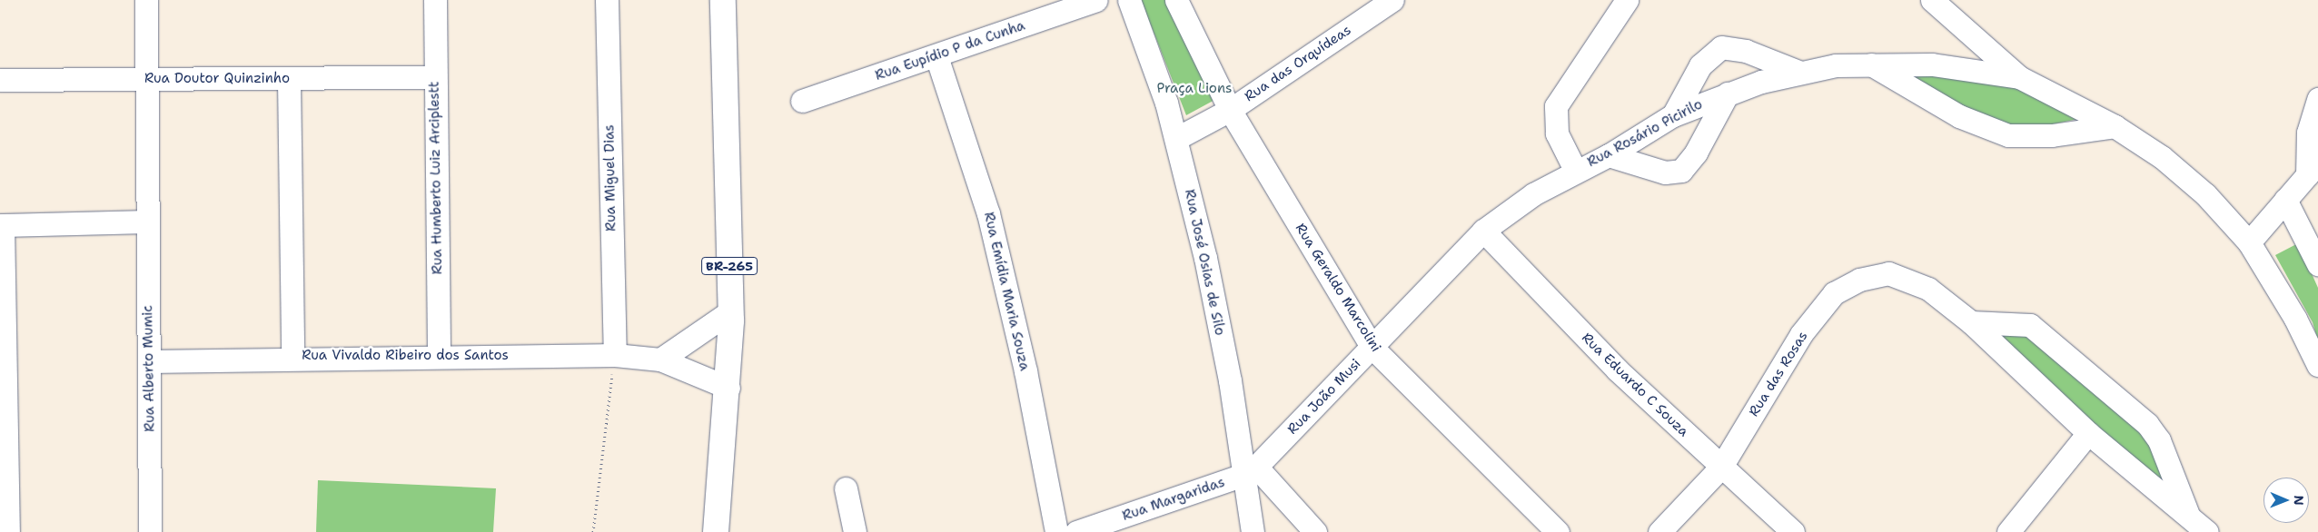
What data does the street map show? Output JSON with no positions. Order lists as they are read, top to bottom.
{
  "streets": {
    "highway": ["BR-265"],
    "street": [
      "Rua Eupídio P da Cunha",
      "Rua das Orquídeas",
      "Rua Doutor Quinzinho",
      "Rua Rosário Picirilo",
      "Rua Humberto Luiz Arciplestt",
      "Rua Miguel Dias",
      "Rua José Osias de Silo",
      "Rua Geraldo Marcolini",
      "Rua Emídia Maria Souza",
      "Rua Vivaldo Ribeiro dos Santos",
      "Rua Alberto Mumic",
      "Rua das Rosas",
      "Rua Eduardo C Souza",
      "Rua João Musi",
      "Rua Margaridas"
    ]
  },
  "crossings": [
    ["Rua Eupídio P da Cunha", "Rua Emídia Maria Souza"],
    ["Rua das Orquídeas", "Rua José Osias de Silo"],
    ["Rua das Orquídeas", "Rua Geraldo Marcolini"],
    ["Rua Doutor Quinzinho", "Rua Humberto Luiz Arciplestt"],
    ["Rua Doutor Quinzinho", "Rua Alberto Mumic"],
    ["Rua Rosário Picirilo", "Rua Eduardo C Souza"],
    ["Rua Rosário Picirilo", "Rua João Musi"],
    ["Rua Humberto Luiz Arciplestt", "Rua Vivaldo Ribeiro dos Santos"],
    ["Rua Miguel Dias", "Rua Vivaldo Ribeiro dos Santos"],
    ["Rua José Osias de Silo", "Rua João Musi"],
    ["Rua José Osias de Silo", "Rua Margaridas"],
    ["BR-265", "Rua Vivaldo Ribeiro dos Santos"],
    ["Rua Geraldo Marcolini", "Rua João Musi"],
    ["Rua Vivaldo Ribeiro dos Santos", "Rua Alberto Mumic"],
    ["Rua das Rosas", "Rua Eduardo C Souza"],
    ["Rua Eduardo C Souza", "Rua João Musi"],
    ["Rua João Musi", "Rua Margaridas"]
  ],
  "parks": ["Praça Lions"],
  "north": "right"
}
